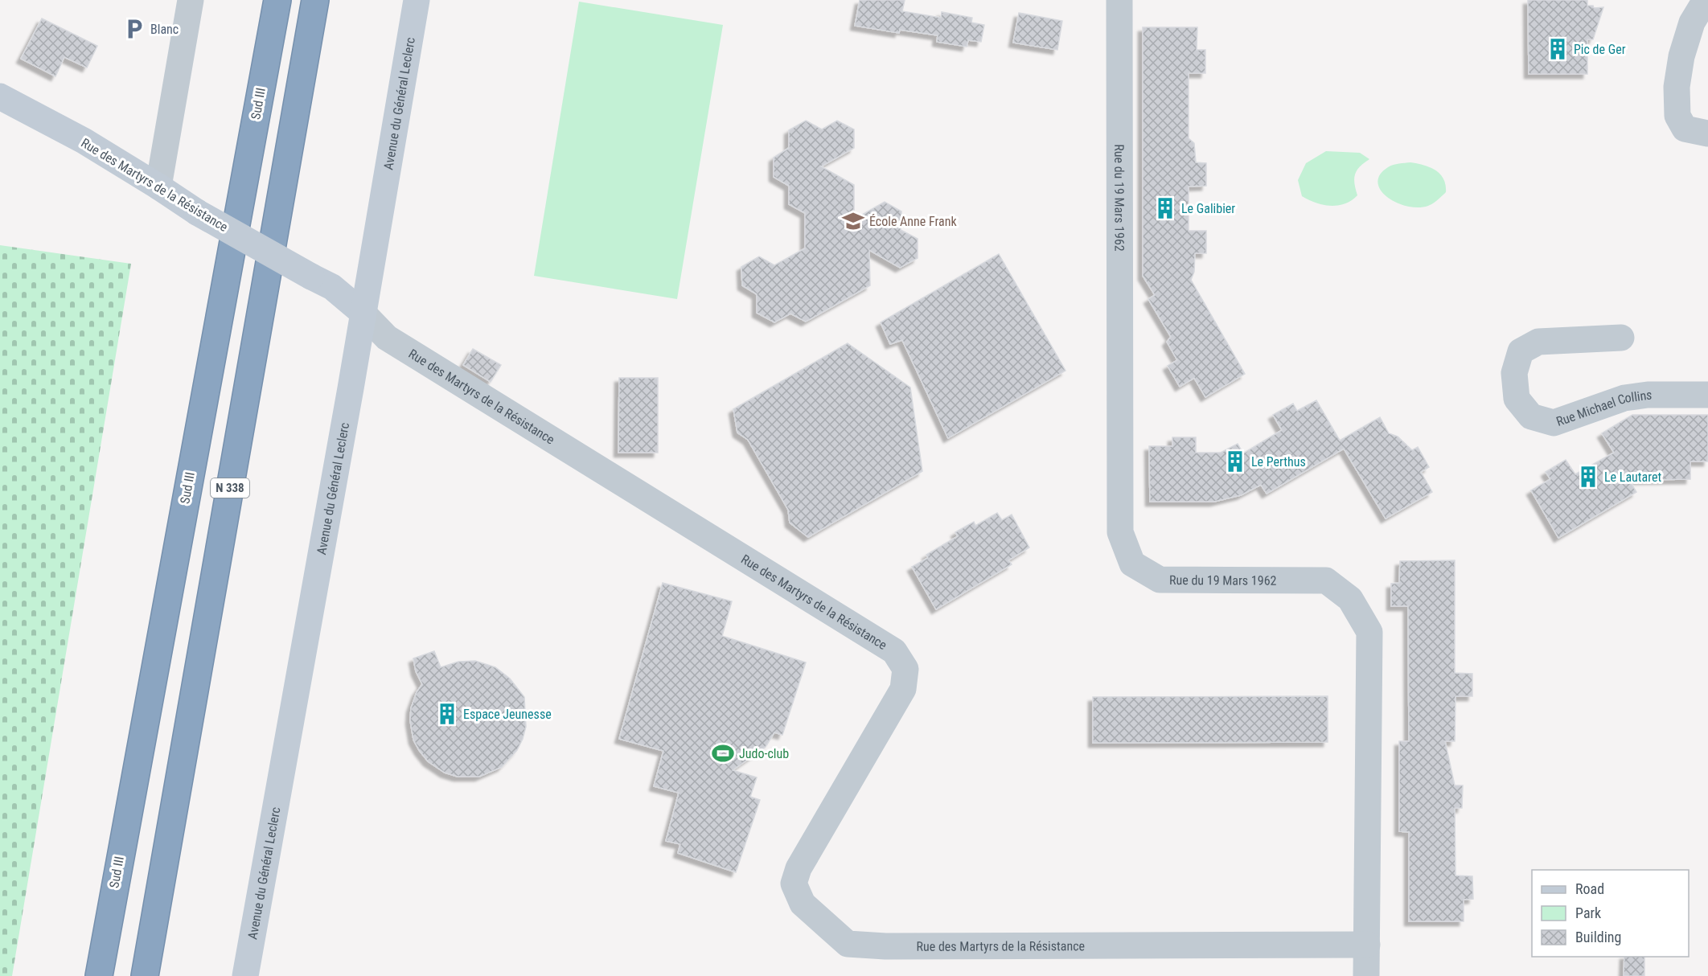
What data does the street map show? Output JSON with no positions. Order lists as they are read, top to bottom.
{
  "streets": {
    "highway": ["Sud III", "N 338"],
    "street": [
      "Avenue du Général Leclerc",
      "Rue des Martyrs de la Résistance",
      "Rue du 19 Mars 1962",
      "Rue Michael Collins"
    ]
  },
  "crossings": [
    ["Avenue du Général Leclerc", "Rue des Martyrs de la Résistance"],
    ["Rue des Martyrs de la Résistance", "Rue du 19 Mars 1962"]
  ],
  "places": {
    "parking": ["Blanc"],
    "building": [
      "Pic de Ger",
      "Le Galibier",
      "Le Perthus",
      "Le Lautaret",
      "Espace Jeunesse"
    ],
    "school or university": ["École Anne Frank"],
    "sports": ["Judo-club"]
  },
  "legend": ["Road", "Park", "Building"]
}
